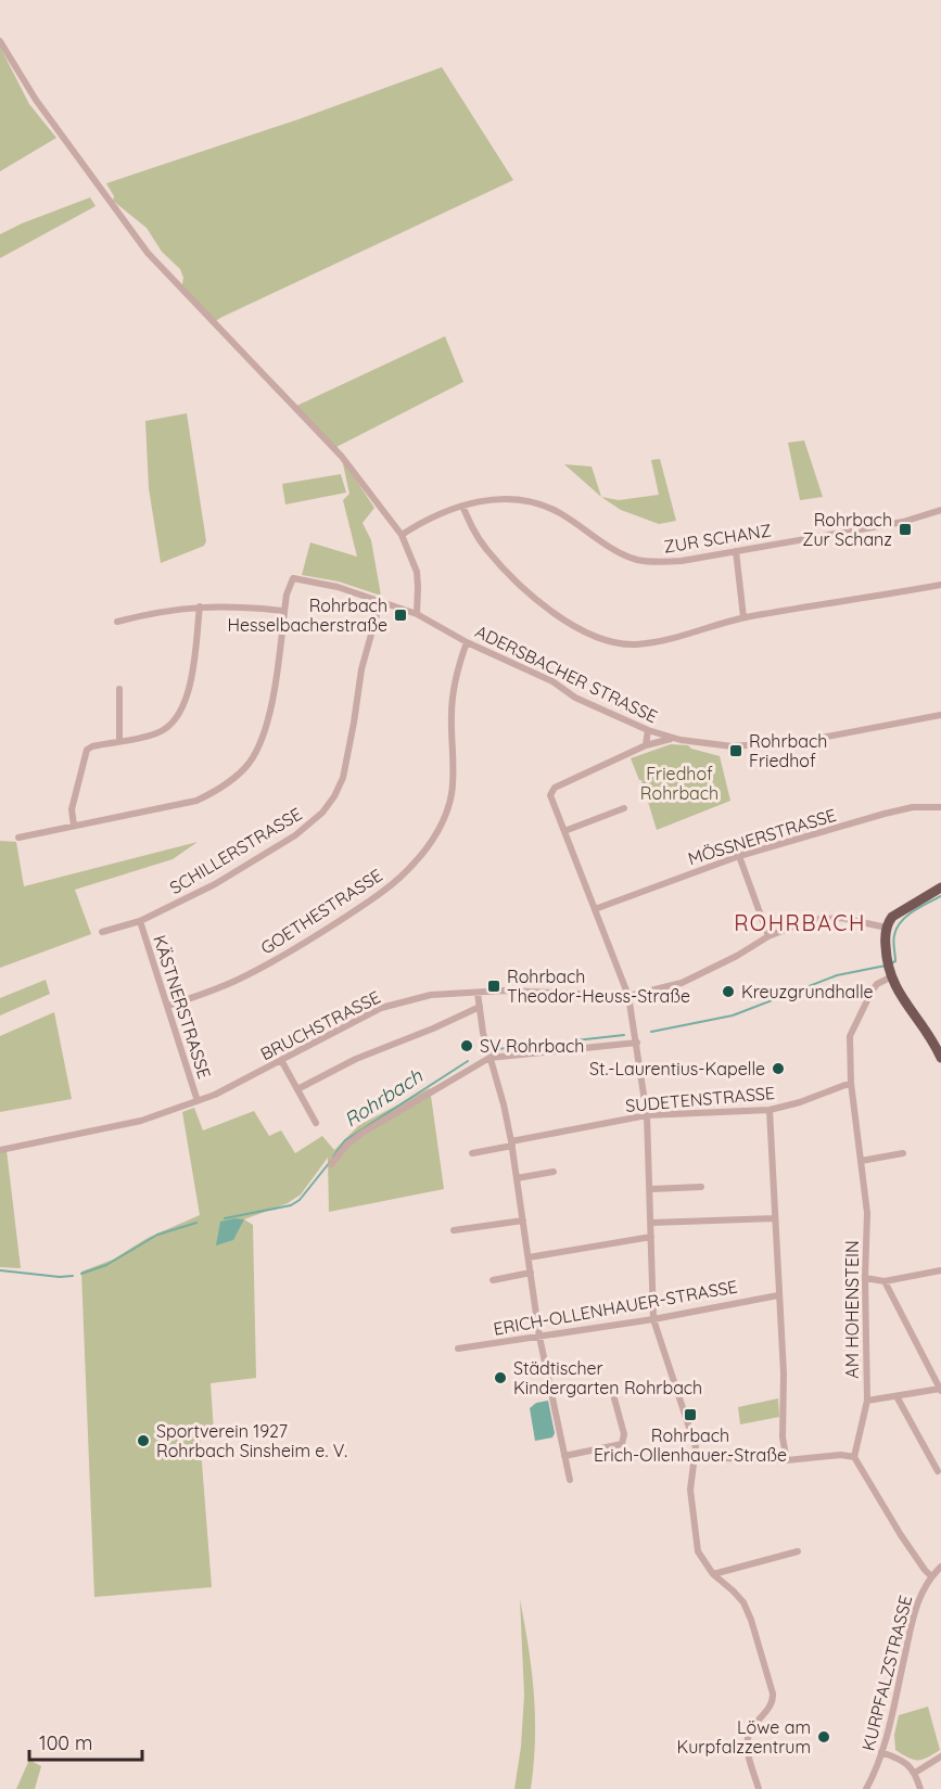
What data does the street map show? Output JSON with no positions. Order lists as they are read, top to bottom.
{
  "streets": {
    "street": [
      "ZUR SCHANZ",
      "ADERSBACHER STRASSE",
      "MÖSSNERSTRASSE",
      "SCHILLERSTRASSE",
      "GOETHESTRASSE",
      "KÄSTNERSTRASSE",
      "BRUCHSTRASSE",
      "SUDETENSTRASSE",
      "ERICH-OLLENHAUER-STRASSE",
      "AM HOHENSTEIN",
      "KURPFALZSTRASSE"
    ]
  },
  "crossings": [
    ["ADERSBACHER STRASSE", "SCHILLERSTRASSE"],
    ["ADERSBACHER STRASSE", "GOETHESTRASSE"],
    ["SCHILLERSTRASSE", "KÄSTNERSTRASSE"],
    ["GOETHESTRASSE", "KÄSTNERSTRASSE"],
    ["KÄSTNERSTRASSE", "BRUCHSTRASSE"],
    ["SUDETENSTRASSE", "AM HOHENSTEIN"]
  ],
  "districts": ["ROHRBACH"],
  "water": ["Rohrbach"],
  "parks": ["Friedhof Rohrbach"],
  "places": {
    "transit": [
      "Rohrbach Zur Schanz",
      "Rohrbach Hesselbacherstraße",
      "Rohrbach Friedhof",
      "Rohrbach Theodor-Heuss-Straße",
      "Rohrbach Erich-Ollenhauer-Straße"
    ],
    "other": [
      "Kreuzgrundhalle",
      "SV Rohrbach",
      "St.-Laurentius-Kapelle",
      "Städtischer Kindergarten Rohrbach",
      "Sportverein 1927 Rohrbach Sinsheim e. V.",
      "Löwe am Kurpfalzzentrum"
    ]
  },
  "scale_bar": "100 m"
}
